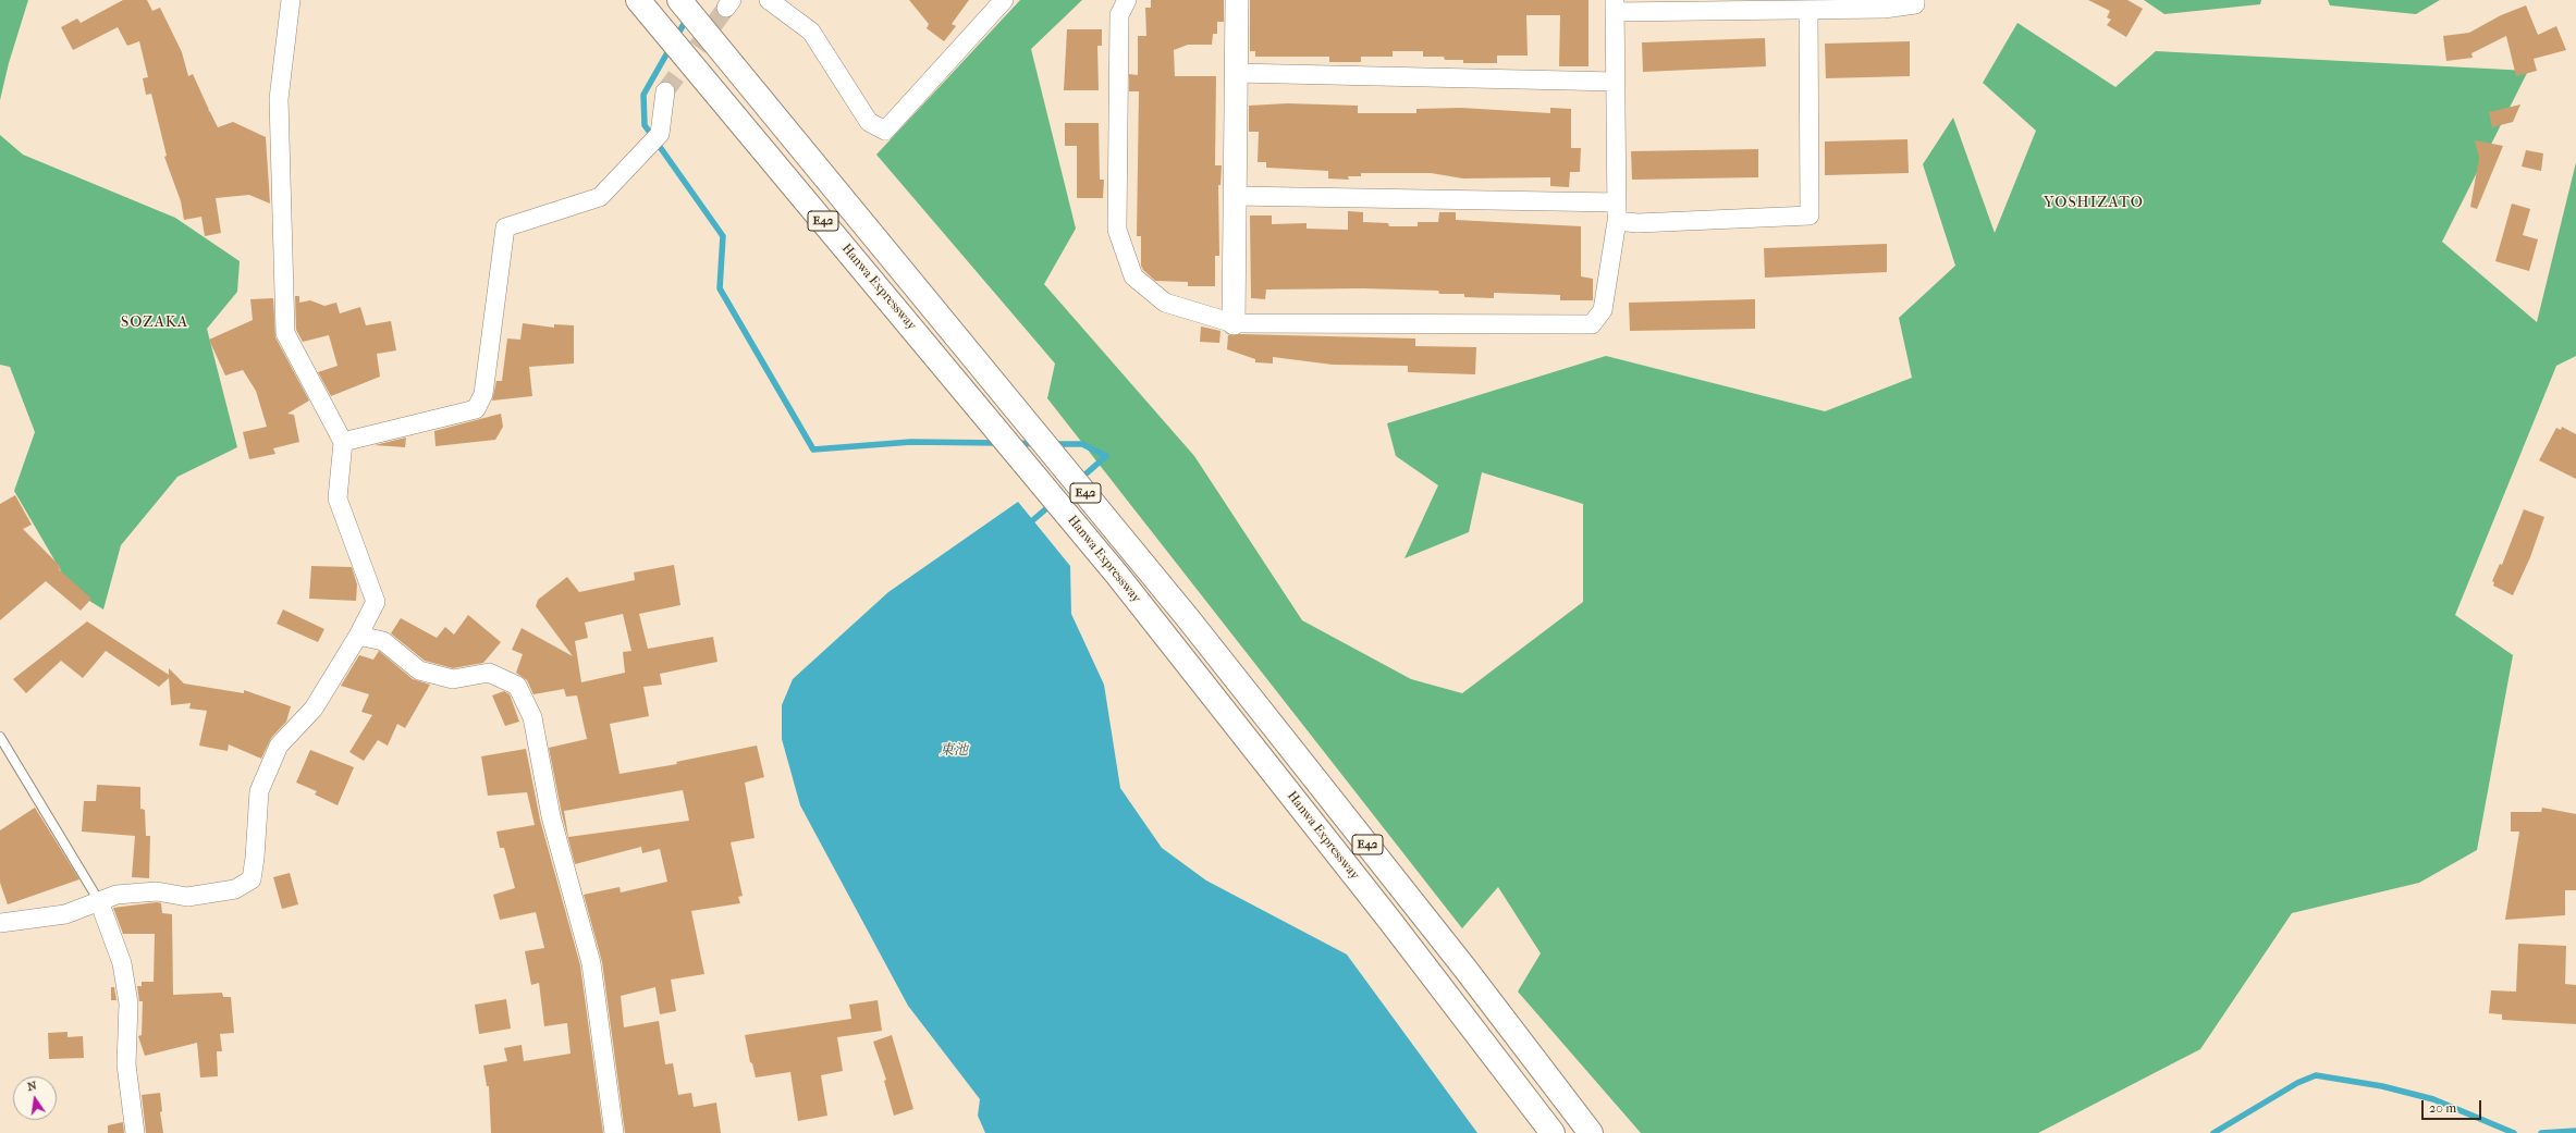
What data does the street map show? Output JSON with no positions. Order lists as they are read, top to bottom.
{
  "streets": {
    "highway": ["E42", "Hanwa Expressway"]
  },
  "districts": ["YOSHIZATO", "SOZAKA"],
  "water": ["東池"],
  "scale_bar": "20 m",
  "north": "top"
}
